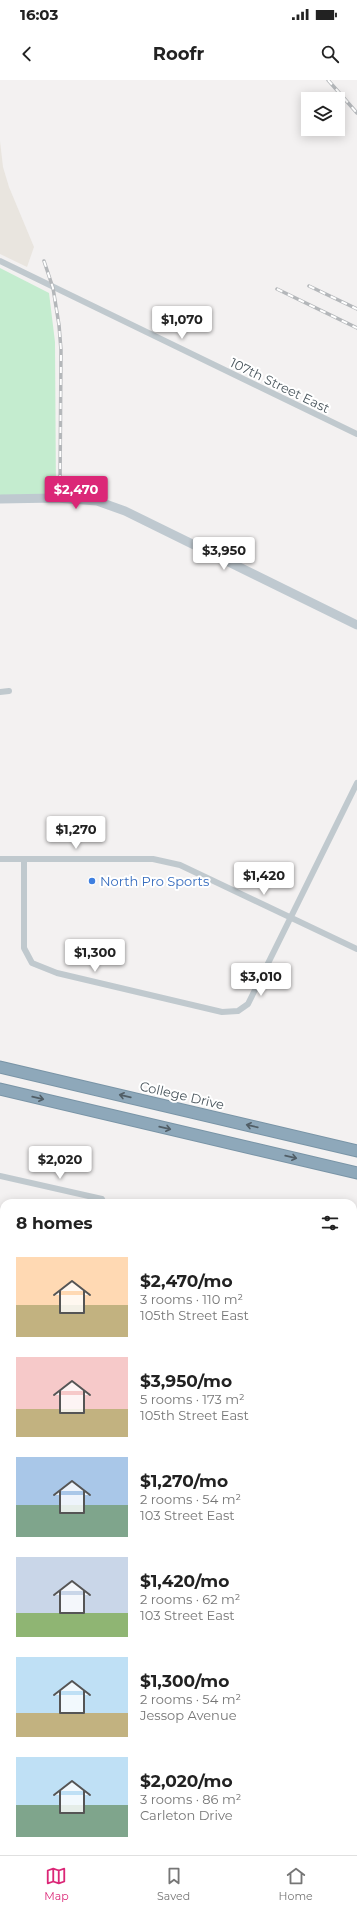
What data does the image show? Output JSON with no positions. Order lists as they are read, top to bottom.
{
  "streets": {
    "highway": ["College Drive"],
    "street": ["107th Street East"]
  },
  "places": ["North Pro Sports"],
  "page": {
    "status": "16:03",
    "header": "Roofr",
    "price": [
      "$1,070",
      "$2,470",
      "$3,950",
      "$1,270",
      "$1,420",
      "$1,300",
      "$3,010",
      "$2,020"
    ],
    "heading": "8 homes",
    "list": [
      {
        "name": "$2,470/mo",
        "note": "3 rooms · 110 m² · 105th Street East"
      },
      {
        "name": "$3,950/mo",
        "note": "5 rooms · 173 m² · 105th Street East"
      },
      {
        "name": "$1,270/mo",
        "note": "2 rooms · 54 m² · 103 Street East"
      },
      {
        "name": "$1,420/mo",
        "note": "2 rooms · 62 m² · 103 Street East"
      },
      {
        "name": "$1,300/mo",
        "note": "2 rooms · 54 m² · Jessop Avenue"
      },
      {
        "name": "$2,020/mo",
        "note": "3 rooms · 86 m² · Carleton Drive"
      }
    ],
    "tabs": ["Map", "Saved", "Home"]
  }
}
